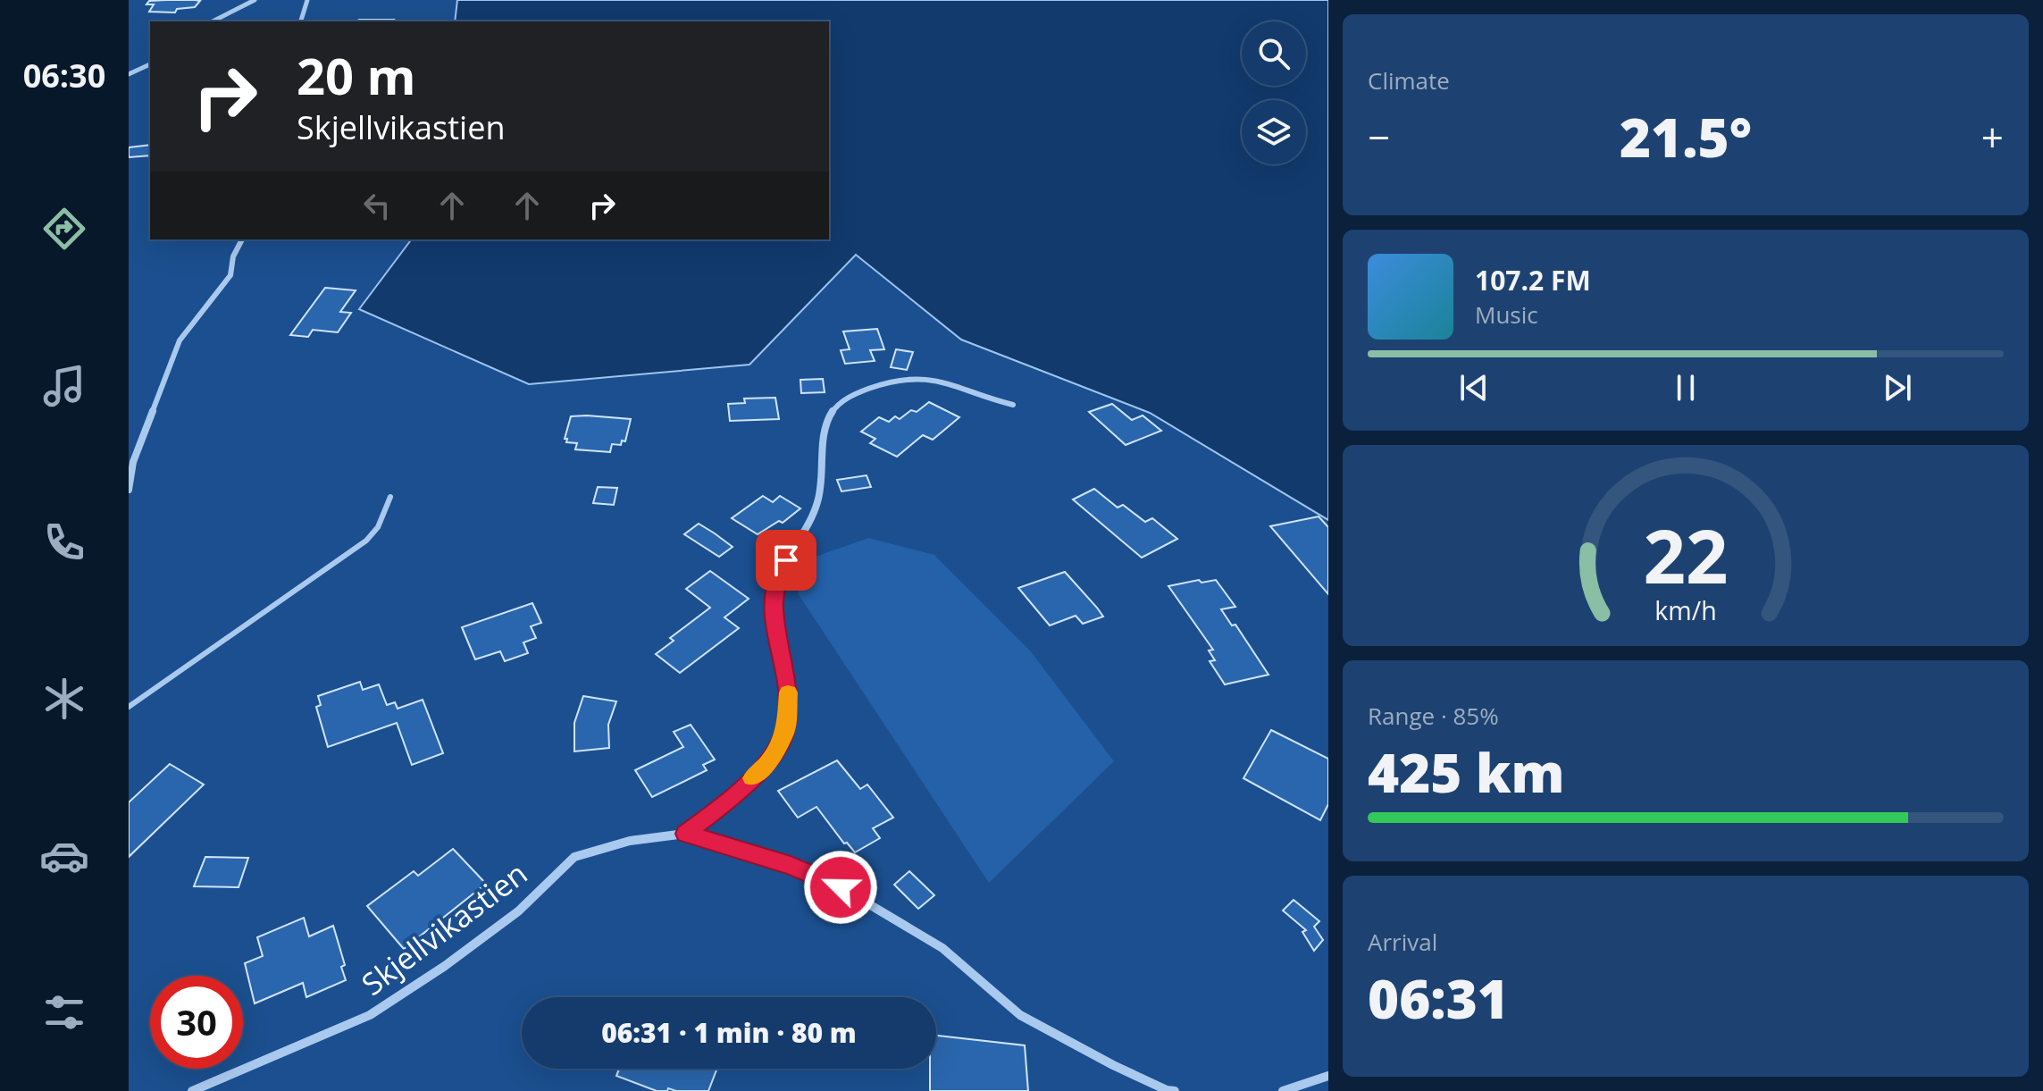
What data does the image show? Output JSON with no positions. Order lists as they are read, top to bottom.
{
  "streets": {
    "street": ["Skjellvikastien"]
  },
  "page": {
    "tabs": "06:30",
    "tile": [
      "Climate",
      ["Range · 85%", "425 km"],
      ["Arrival", "06:31"]
    ],
    "turn": ["20 m", "Skjellvikastien"],
    "heat": ["−", "21.5°", "+"],
    "song": ["107.2 FM", "Music"],
    "limit": "30",
    "trip": "06:31 · 1 min · 80 m",
    "gauge": ["22", "km/h"]
  }
}
